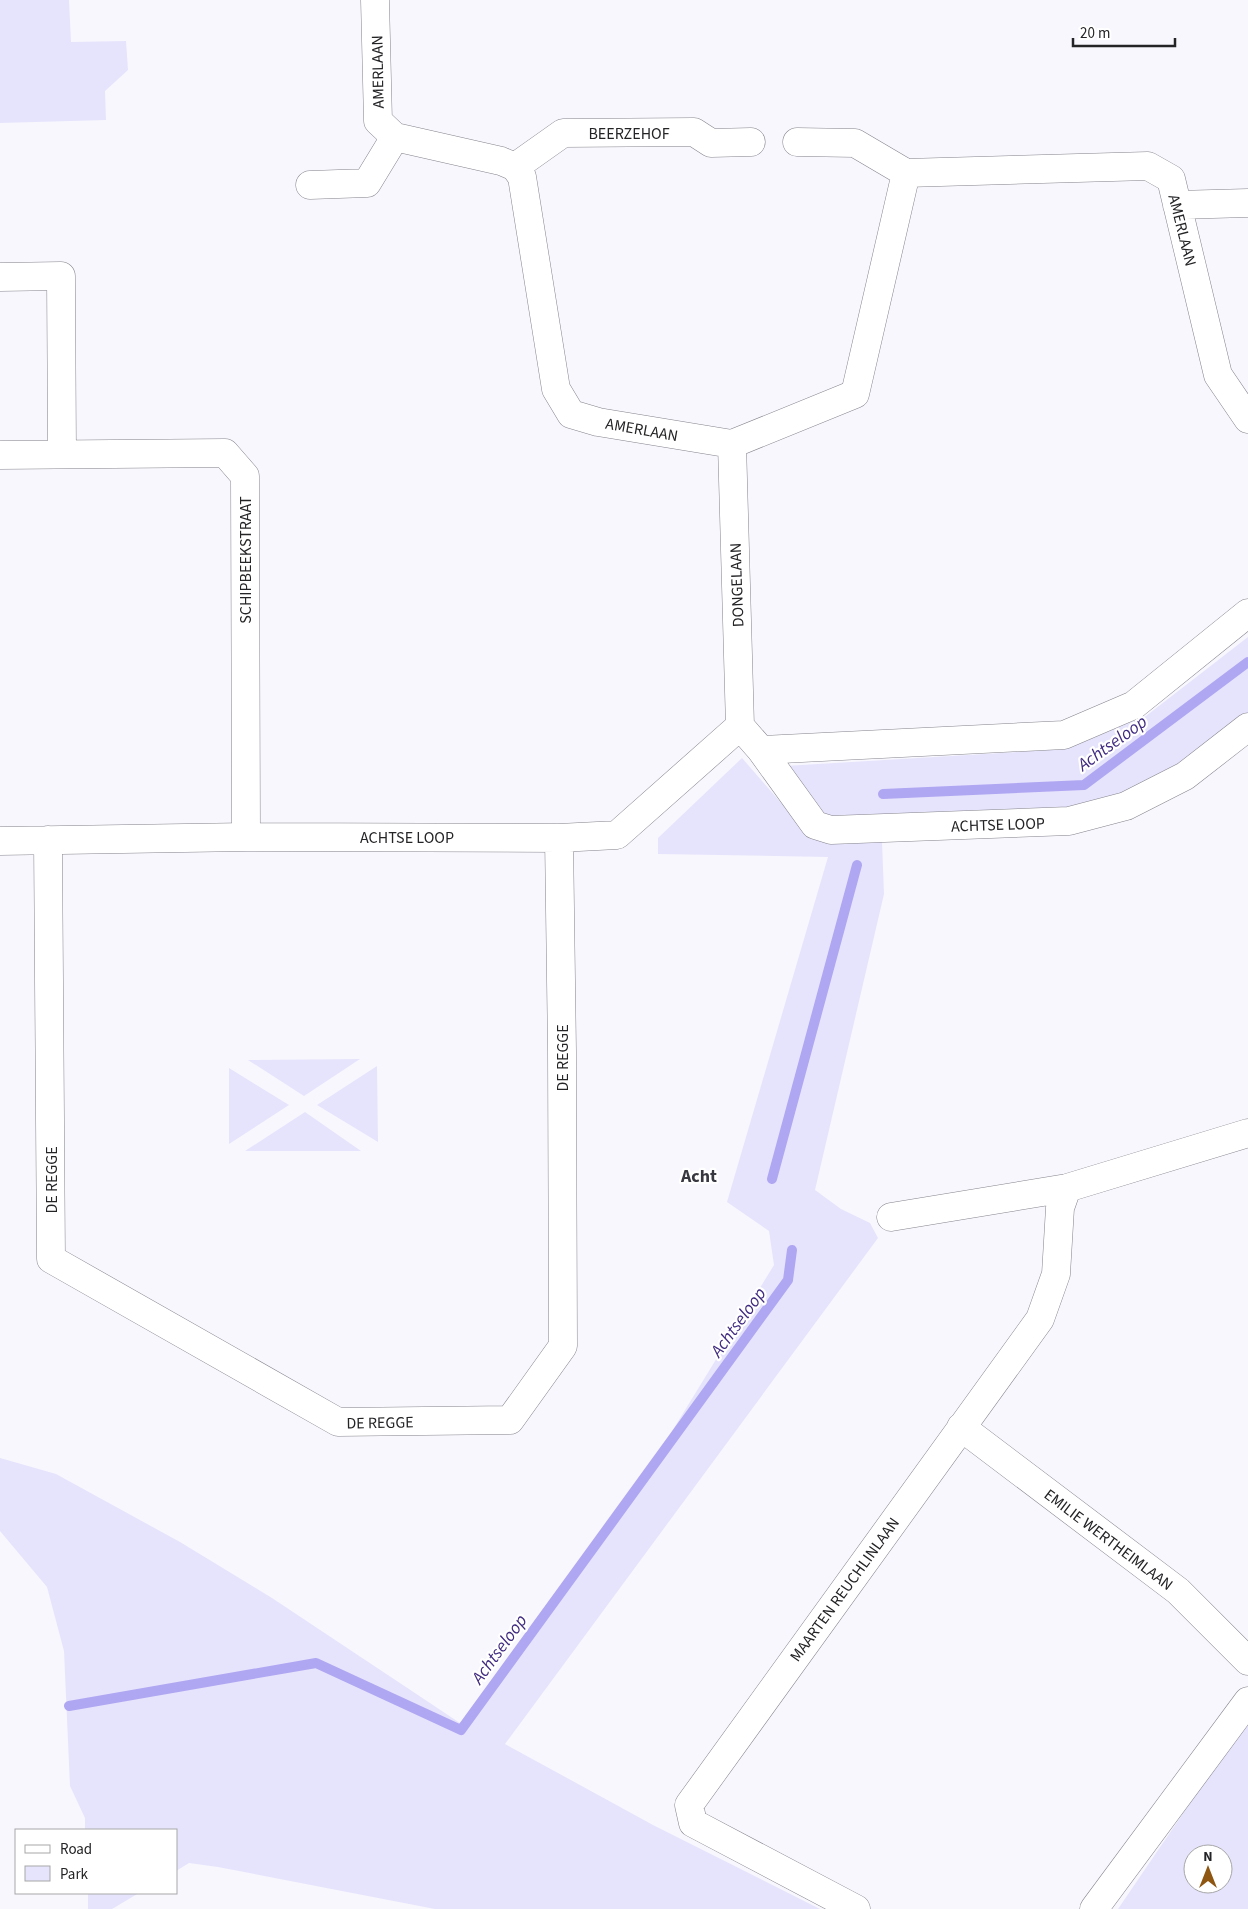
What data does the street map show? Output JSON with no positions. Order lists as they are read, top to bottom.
{
  "streets": {
    "street": [
      "AMERLAAN",
      "BEERZEHOF",
      "SCHIPBEEKSTRAAT",
      "DONGELAAN",
      "ACHTSE LOOP",
      "DE REGGE",
      "EMILIE WERTHEIMLAAN",
      "MAARTEN REUCHLINLAAN"
    ]
  },
  "crossings": [
    ["AMERLAAN", "BEERZEHOF"],
    ["AMERLAAN", "DONGELAAN"],
    ["SCHIPBEEKSTRAAT", "ACHTSE LOOP"],
    ["DONGELAAN", "ACHTSE LOOP"],
    ["ACHTSE LOOP", "DE REGGE"],
    ["EMILIE WERTHEIMLAAN", "MAARTEN REUCHLINLAAN"]
  ],
  "districts": ["Acht"],
  "water": ["Achtseloop"],
  "legend": ["Road", "Park"],
  "scale_bar": "20 m",
  "north": "top"
}
